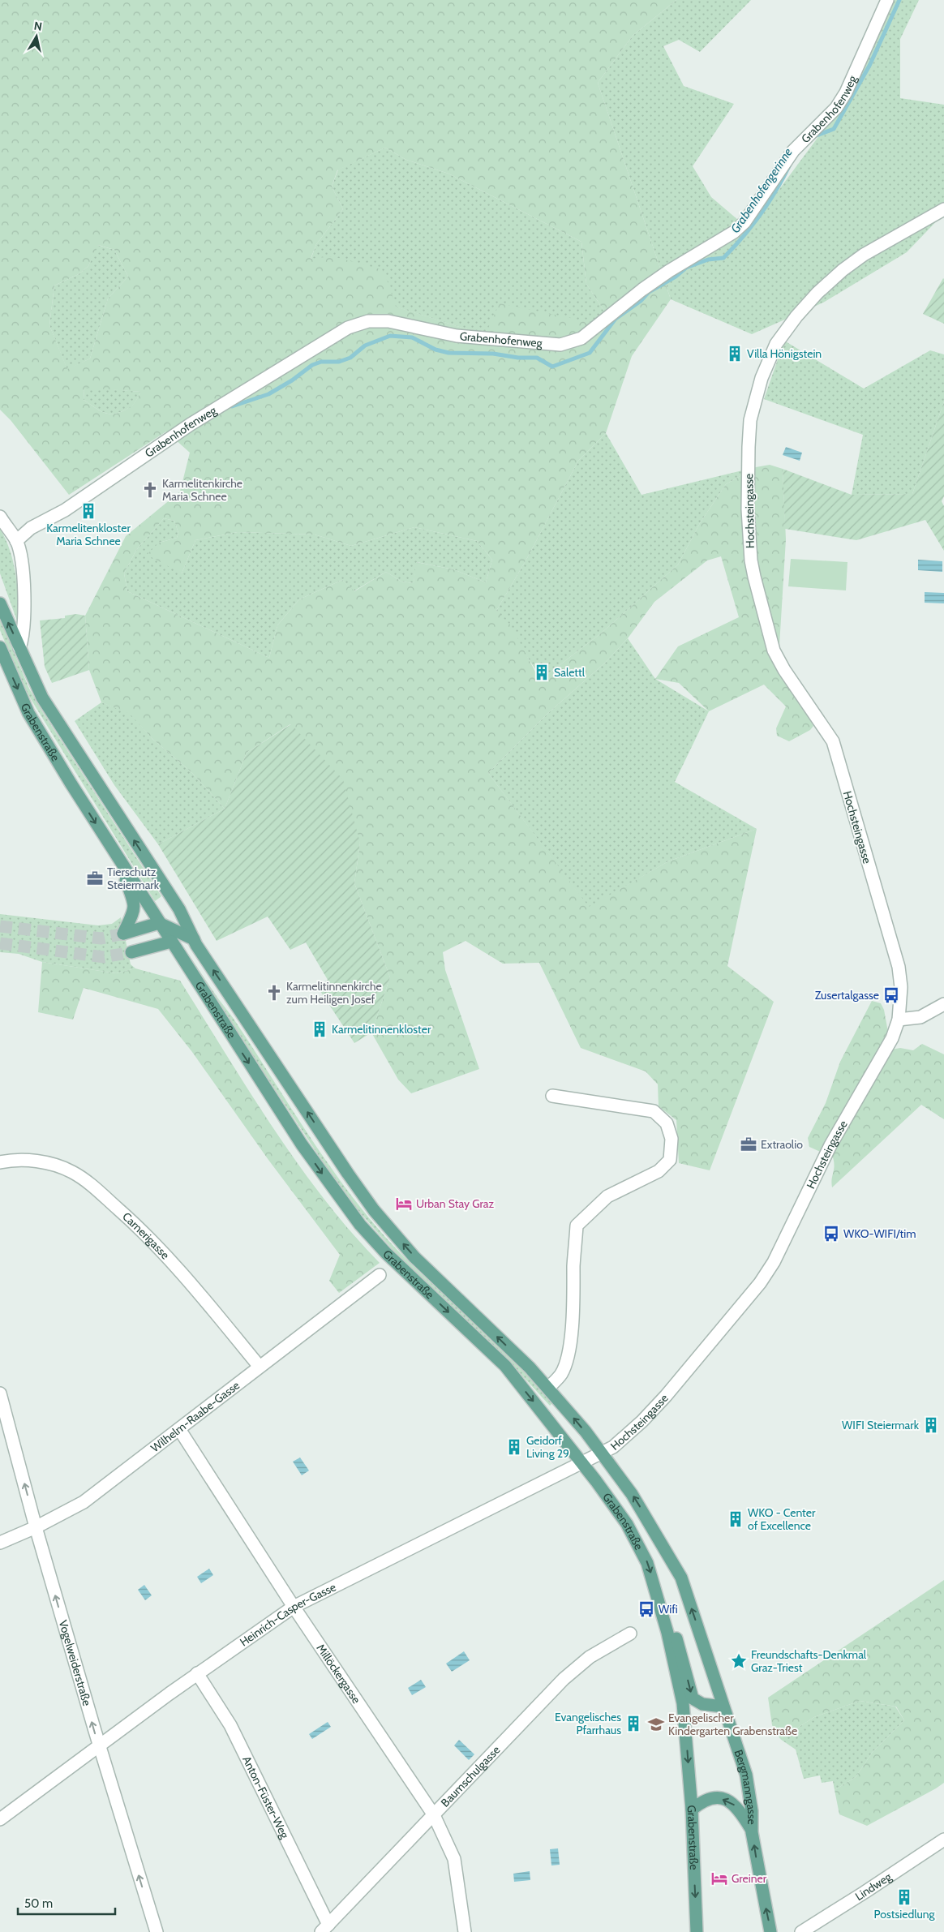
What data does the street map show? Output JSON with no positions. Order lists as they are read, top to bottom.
{
  "streets": {
    "main road": ["Grabenstraße", "Bergmanngasse"],
    "street": [
      "Grabenhofenweg",
      "Hochsteingasse",
      "Carnerigasse",
      "Wilhelm-Raabe-Gasse",
      "Heinrich-Casper-Gasse",
      "Vogelweiderstraße",
      "Millöckergasse",
      "Baumschulgasse",
      "Anton-Füster-Weg",
      "Lindweg"
    ]
  },
  "crossings": [
    ["Hochsteingasse", "Grabenstraße"],
    ["Hochsteingasse", "Heinrich-Casper-Gasse"],
    ["Grabenstraße", "Heinrich-Casper-Gasse"],
    ["Grabenstraße", "Bergmanngasse"],
    ["Carnerigasse", "Wilhelm-Raabe-Gasse"],
    ["Wilhelm-Raabe-Gasse", "Vogelweiderstraße"],
    ["Wilhelm-Raabe-Gasse", "Millöckergasse"],
    ["Heinrich-Casper-Gasse", "Vogelweiderstraße"],
    ["Heinrich-Casper-Gasse", "Millöckergasse"],
    ["Heinrich-Casper-Gasse", "Anton-Füster-Weg"],
    ["Millöckergasse", "Baumschulgasse"],
    ["Baumschulgasse", "Anton-Füster-Weg"]
  ],
  "one_way": ["Vogelweiderstraße", "Bergmanngasse"],
  "water": ["Grabenhofengerinne"],
  "places": {
    "building": [
      "Villa Hönigstein",
      "Karmelitenkloster Maria Schnee",
      "Salettl",
      "Karmelitinnenkloster",
      "WIFI Steiermark",
      "Geidorf Living 29",
      "WKO - Center of Excellence",
      "Evangelisches Pfarrhaus",
      "Postsiedlung"
    ],
    "church": ["Karmelitenkirche Maria Schnee", "Karmelitinnenkirche zum Heiligen Josef"],
    "office": ["Tierschutz Steiermark", "Extraolio"],
    "bus stop": ["Zusertalgasse", "WKO-WIFI/tim", "Wifi"],
    "hotel": ["Urban Stay Graz", "Greiner"],
    "place": ["Freundschafts-Denkmal Graz-Triest"],
    "school or university": ["Evangelischer Kindergarten Grabenstraße"]
  },
  "scale_bar": "50 m",
  "north": "top"
}
